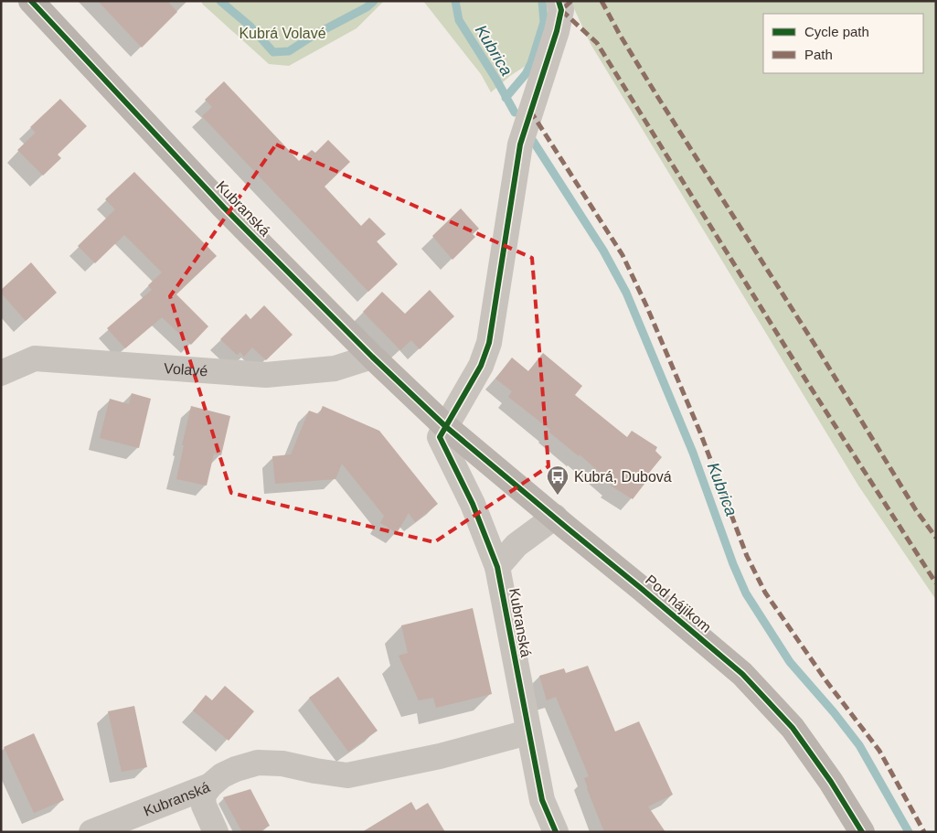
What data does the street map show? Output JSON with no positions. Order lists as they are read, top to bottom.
{
  "streets": {
    "street": ["Kubranská", "Volavé", "Pod hájikom"]
  },
  "crossings": [
    ["Kubranská", "Volavé"],
    ["Kubranská", "Pod hájikom"]
  ],
  "water": ["Kubrica"],
  "parks": ["Kubrá Volavé"],
  "places": {
    "bus stop": ["Kubrá, Dubová"]
  },
  "legend": ["Cycle path", "Path"]
}
